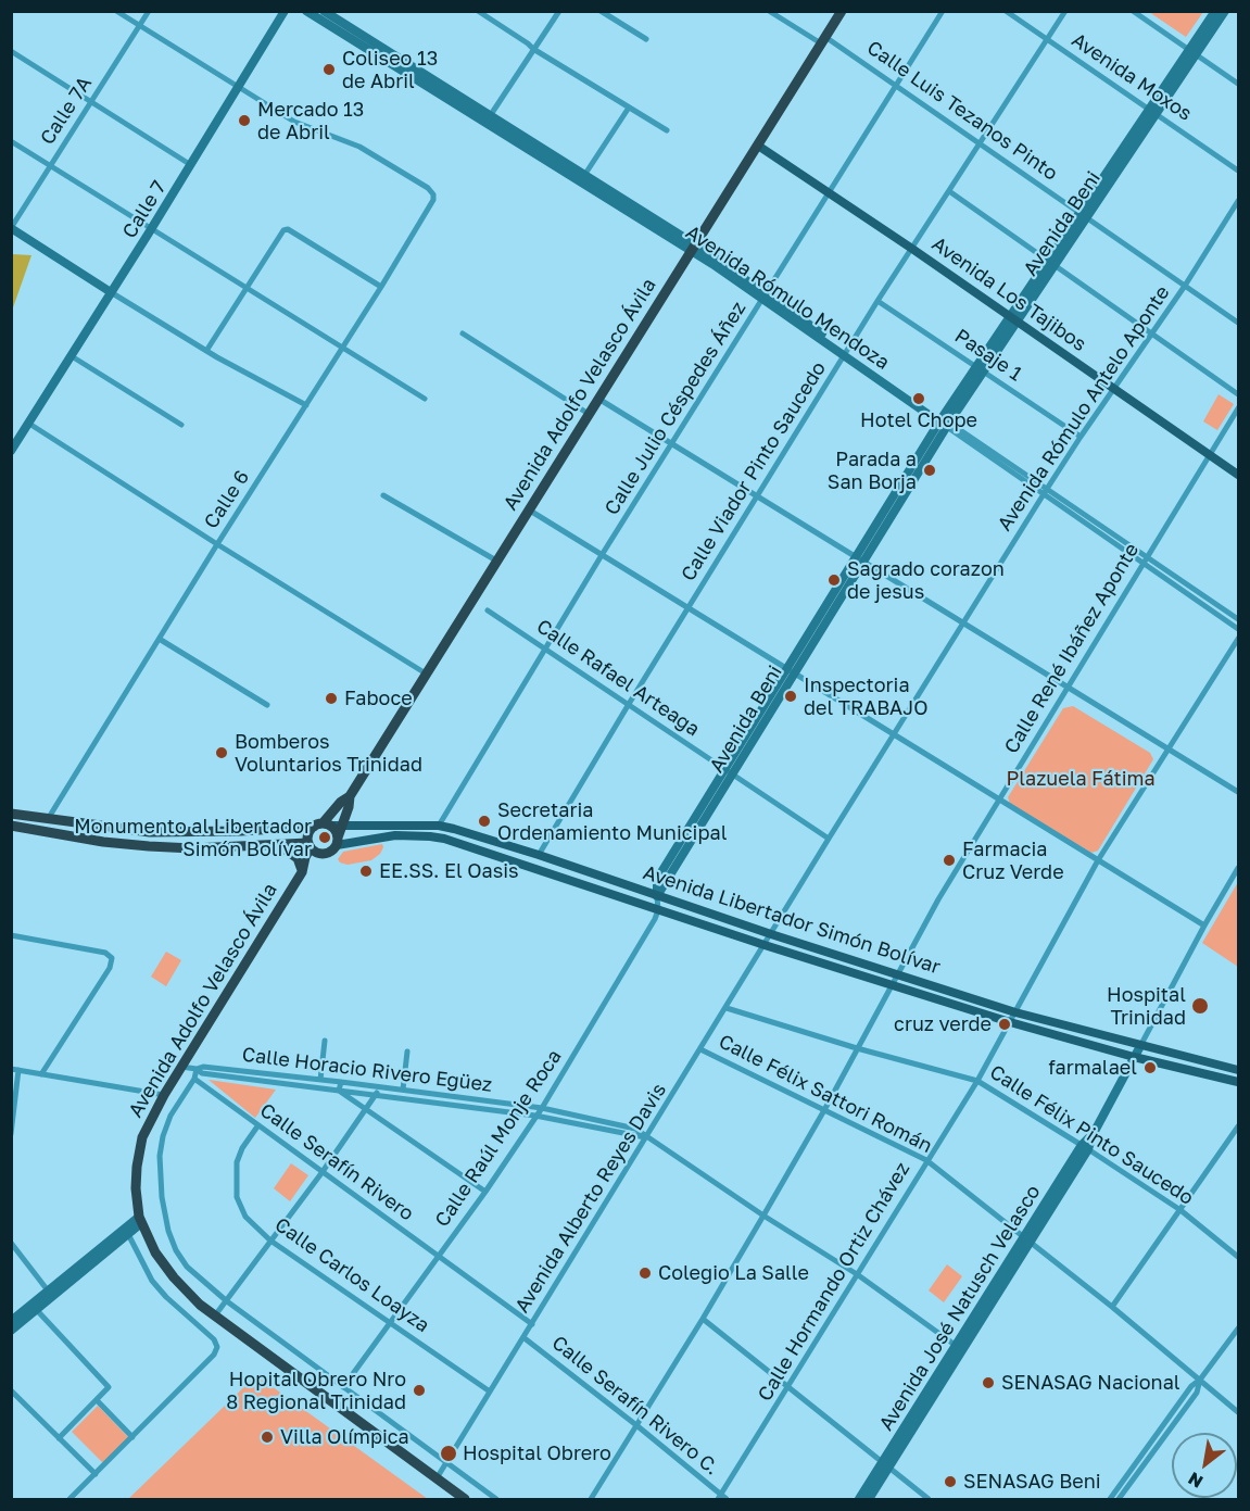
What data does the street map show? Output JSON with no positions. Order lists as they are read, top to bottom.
{
  "streets": {
    "highway": ["Avenida Adolfo Velasco Ávila"],
    "main road": [
      "Calle 7",
      "Avenida Beni",
      "Avenida Los Tajibos",
      "Avenida Rómulo Mendoza",
      "Avenida Libertador Simón Bolívar",
      "Avenida José Natusch Velasco"
    ],
    "street": [
      "Avenida Moxos",
      "Calle 7A",
      "Calle Luis Tezanos Pinto",
      "Pasaje 1",
      "Calle Julio Céspedes Áñez",
      "Avenida Rómulo Antelo Aponte",
      "Calle Viador Pinto Saucedo",
      "Calle 6",
      "Calle René Ibáñez Aponte",
      "Calle Rafael Arteaga",
      "Calle Horacio Rivero Egüez",
      "Calle Félix Sattori Román",
      "Calle Félix Pinto Saucedo",
      "Calle Raúl Monje Roca",
      "Calle Serafín Rivero",
      "Avenida Alberto Reyes Davis",
      "Calle Carlos Loayza",
      "Calle Hormando Ortiz Chávez",
      "Calle Serafín Rivero C."
    ]
  },
  "crossings": [
    ["Avenida Moxos", "Avenida Beni"],
    ["Avenida Moxos", "Calle Viador Pinto Saucedo"],
    ["Calle Luis Tezanos Pinto", "Avenida Beni"],
    ["Calle Luis Tezanos Pinto", "Avenida Adolfo Velasco Ávila"],
    ["Calle Luis Tezanos Pinto", "Calle Julio Céspedes Áñez"],
    ["Calle Luis Tezanos Pinto", "Avenida Rómulo Antelo Aponte"],
    ["Calle Luis Tezanos Pinto", "Calle Viador Pinto Saucedo"],
    ["Calle 7", "Calle 6"],
    ["Avenida Beni", "Avenida Los Tajibos"],
    ["Avenida Beni", "Avenida Rómulo Mendoza"],
    ["Avenida Beni", "Pasaje 1"],
    ["Avenida Beni", "Calle Rafael Arteaga"],
    ["Avenida Beni", "Avenida Libertador Simón Bolívar"],
    ["Avenida Los Tajibos", "Avenida Adolfo Velasco Ávila"],
    ["Avenida Los Tajibos", "Calle Julio Céspedes Áñez"],
    ["Avenida Los Tajibos", "Avenida Rómulo Antelo Aponte"],
    ["Avenida Los Tajibos", "Calle Viador Pinto Saucedo"],
    ["Avenida Los Tajibos", "Calle René Ibáñez Aponte"],
    ["Avenida Rómulo Mendoza", "Avenida Adolfo Velasco Ávila"],
    ["Avenida Rómulo Mendoza", "Calle Julio Céspedes Áñez"],
    ["Avenida Rómulo Mendoza", "Avenida Rómulo Antelo Aponte"],
    ["Avenida Rómulo Mendoza", "Calle Viador Pinto Saucedo"],
    ["Avenida Rómulo Mendoza", "Calle René Ibáñez Aponte"],
    ["Pasaje 1", "Avenida Rómulo Antelo Aponte"],
    ["Pasaje 1", "Calle Viador Pinto Saucedo"],
    ["Avenida Adolfo Velasco Ávila", "Avenida Libertador Simón Bolívar"],
    ["Avenida Adolfo Velasco Ávila", "Calle Horacio Rivero Egüez"],
    ["Calle Julio Céspedes Áñez", "Calle Rafael Arteaga"],
    ["Calle Julio Céspedes Áñez", "Avenida Libertador Simón Bolívar"],
    ["Avenida Rómulo Antelo Aponte", "Calle Rafael Arteaga"],
    ["Avenida Rómulo Antelo Aponte", "Avenida Libertador Simón Bolívar"],
    ["Avenida Rómulo Antelo Aponte", "Avenida Alberto Reyes Davis"],
    ["Calle Viador Pinto Saucedo", "Calle Rafael Arteaga"],
    ["Calle Viador Pinto Saucedo", "Avenida Libertador Simón Bolívar"],
    ["Calle René Ibáñez Aponte", "Avenida Libertador Simón Bolívar"],
    ["Calle René Ibáñez Aponte", "Calle Horacio Rivero Egüez"],
    ["Calle René Ibáñez Aponte", "Calle Félix Sattori Román"],
    ["Calle René Ibáñez Aponte", "Calle Félix Pinto Saucedo"],
    ["Calle René Ibáñez Aponte", "Calle Serafín Rivero C."],
    ["Avenida Libertador Simón Bolívar", "Calle Raúl Monje Roca"],
    ["Avenida Libertador Simón Bolívar", "Avenida Alberto Reyes Davis"],
    ["Avenida Libertador Simón Bolívar", "Calle Hormando Ortiz Chávez"],
    ["Avenida Libertador Simón Bolívar", "Avenida José Natusch Velasco"],
    ["Calle Horacio Rivero Egüez", "Calle Raúl Monje Roca"],
    ["Calle Horacio Rivero Egüez", "Avenida Alberto Reyes Davis"],
    ["Calle Horacio Rivero Egüez", "Calle Hormando Ortiz Chávez"],
    ["Calle Horacio Rivero Egüez", "Avenida José Natusch Velasco"],
    ["Calle Félix Sattori Román", "Avenida Alberto Reyes Davis"],
    ["Calle Félix Sattori Román", "Calle Hormando Ortiz Chávez"],
    ["Calle Félix Sattori Román", "Avenida José Natusch Velasco"],
    ["Calle Félix Pinto Saucedo", "Avenida Alberto Reyes Davis"],
    ["Calle Félix Pinto Saucedo", "Calle Hormando Ortiz Chávez"],
    ["Calle Félix Pinto Saucedo", "Avenida José Natusch Velasco"],
    ["Calle Raúl Monje Roca", "Calle Serafín Rivero"],
    ["Calle Raúl Monje Roca", "Calle Carlos Loayza"],
    ["Calle Serafín Rivero", "Avenida Alberto Reyes Davis"],
    ["Calle Serafín Rivero", "Calle Carlos Loayza"],
    ["Avenida Alberto Reyes Davis", "Calle Carlos Loayza"],
    ["Avenida Alberto Reyes Davis", "Calle Serafín Rivero C."],
    ["Calle Hormando Ortiz Chávez", "Calle Serafín Rivero C."]
  ],
  "parks": ["Plazuela Fátima"],
  "places": [
    "Coliseo 13 de Abril",
    "Mercado 13 de Abril",
    "Hotel Chope",
    "Parada a San Borja",
    "Sagrado corazon de jesus",
    "Inspectoria del TRABAJO",
    "Faboce",
    "Bomberos Voluntarios Trinidad",
    "Secretaria Ordenamiento Municipal",
    "Monumento al Libertador Simón Bolívar",
    "Farmacia Cruz Verde",
    "EE.SS. El Oasis",
    "Hospital Trinidad",
    "cruz verde",
    "farmalael",
    "Colegio La Salle",
    "SENASAG Nacional",
    "Hopital Obrero Nro 8 Regional Trinidad",
    "Villa Olímpica",
    "Hospital Obrero",
    "SENASAG Beni"
  ],
  "north": "bottom left"
}
